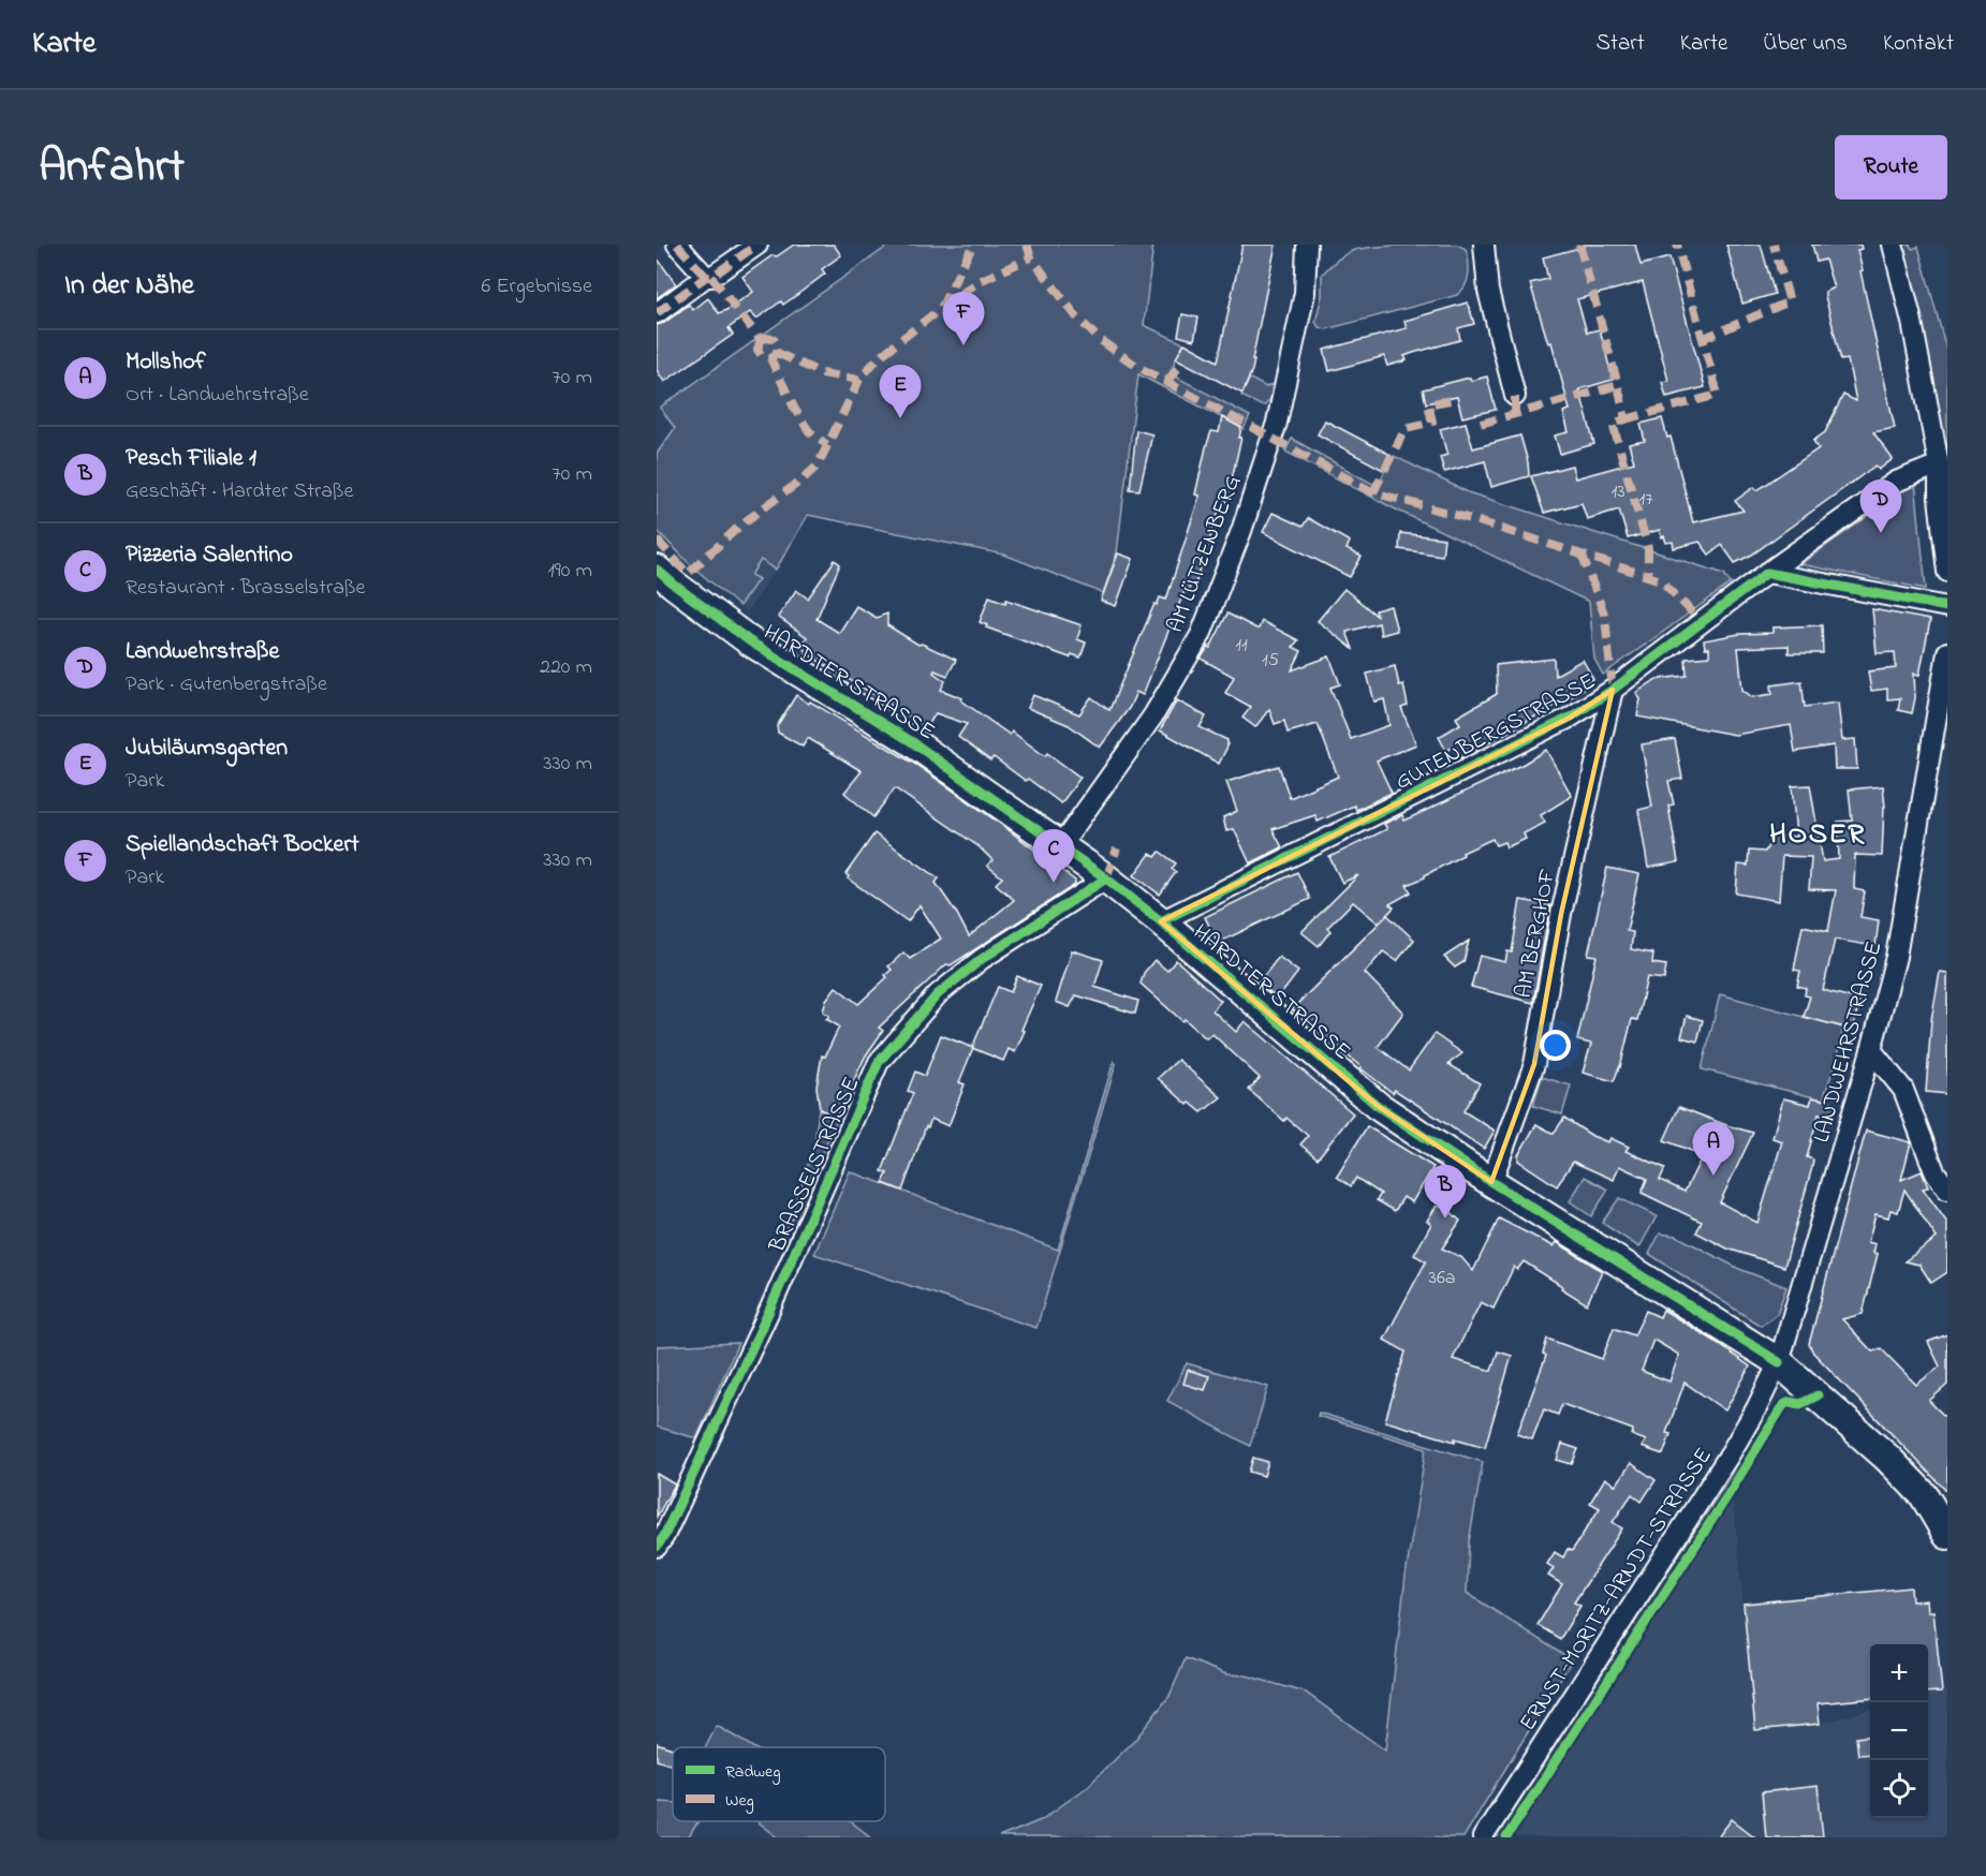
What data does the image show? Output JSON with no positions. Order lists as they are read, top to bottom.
{
  "streets": {
    "main road": ["HARDTER STRASSE"],
    "street": [
      "AM LÜTZENBERG",
      "GUTENBERGSTRASSE",
      "AM BERGHOF",
      "LANDWEHRSTRASSE",
      "BRASSELSTRASSE",
      "ERNST-MORITZ-ARNDT-STRASSE"
    ]
  },
  "crossings": [
    ["AM LÜTZENBERG", "HARDTER STRASSE"],
    ["HARDTER STRASSE", "GUTENBERGSTRASSE"],
    ["HARDTER STRASSE", "AM BERGHOF"],
    ["HARDTER STRASSE", "LANDWEHRSTRASSE"],
    ["HARDTER STRASSE", "BRASSELSTRASSE"],
    ["HARDTER STRASSE", "ERNST-MORITZ-ARNDT-STRASSE"],
    ["GUTENBERGSTRASSE", "AM BERGHOF"],
    ["LANDWEHRSTRASSE", "ERNST-MORITZ-ARNDT-STRASSE"]
  ],
  "districts": ["HOSER"],
  "house_numbers": [
    "13",
    "17",
    "11",
    "15",
    "36a"
  ],
  "legend": ["Radweg", "Weg"],
  "page": {
    "header": "Karte",
    "nav": [
      "Start",
      "Karte",
      "Über uns",
      "Kontakt"
    ],
    "title": "Anfahrt",
    "buttons": "Route",
    "heading": ["In der Nähe", "6 Ergebnisse"],
    "pins": [
      "F",
      "E",
      "D",
      "C",
      "A",
      "B"
    ],
    "list": [
      {
        "mark": "A",
        "name": "Mollshof",
        "note": "Ort · Landwehrstraße",
        "value": "70 m"
      },
      {
        "mark": "B",
        "name": "Pesch Filiale 1",
        "note": "Geschäft · Hardter Straße",
        "value": "70 m"
      },
      {
        "mark": "C",
        "name": "Pizzeria Salentino",
        "note": "Restaurant · Brasselstraße",
        "value": "190 m"
      },
      {
        "mark": "D",
        "name": "Landwehrstraße",
        "note": "Park · Gutenbergstraße",
        "value": "220 m"
      },
      {
        "mark": "E",
        "name": "Jubiläumsgarten",
        "note": "Park",
        "value": "330 m"
      },
      {
        "mark": "F",
        "name": "Spiellandschaft Bockert",
        "note": "Park",
        "value": "330 m"
      }
    ],
    "map_buttons": ["+", "−"]
  }
}
